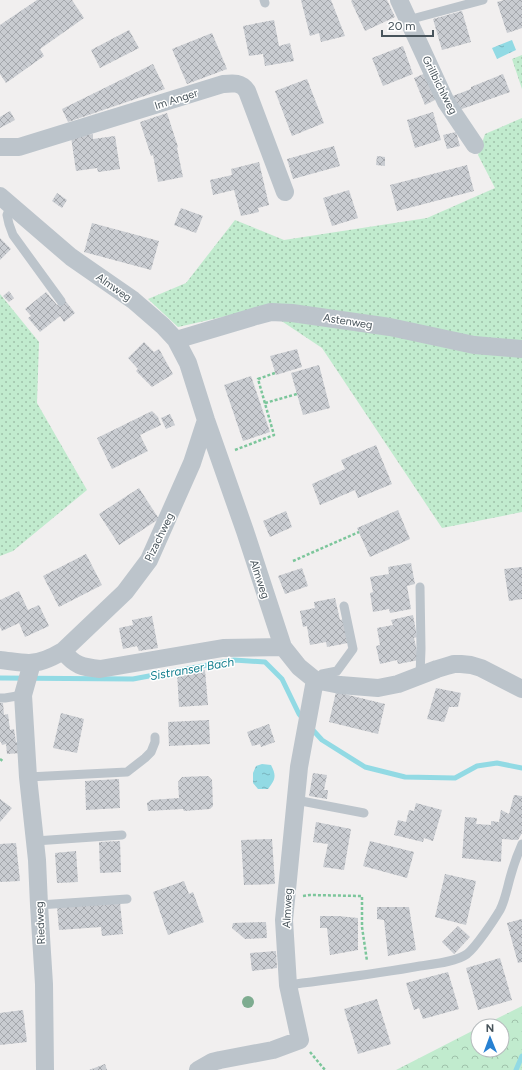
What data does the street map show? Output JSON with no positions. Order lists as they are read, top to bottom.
{
  "streets": {
    "street": [
      "Grillbichlweg",
      "Im Anger",
      "Almweg",
      "Astenweg",
      "Pizachweg",
      "Riedweg"
    ]
  },
  "crossings": [
    ["Almweg", "Astenweg"],
    ["Almweg", "Pizachweg"],
    ["Pizachweg", "Riedweg"]
  ],
  "water": ["Sistranser Bach"],
  "scale_bar": "20 m",
  "north": "top"
}
